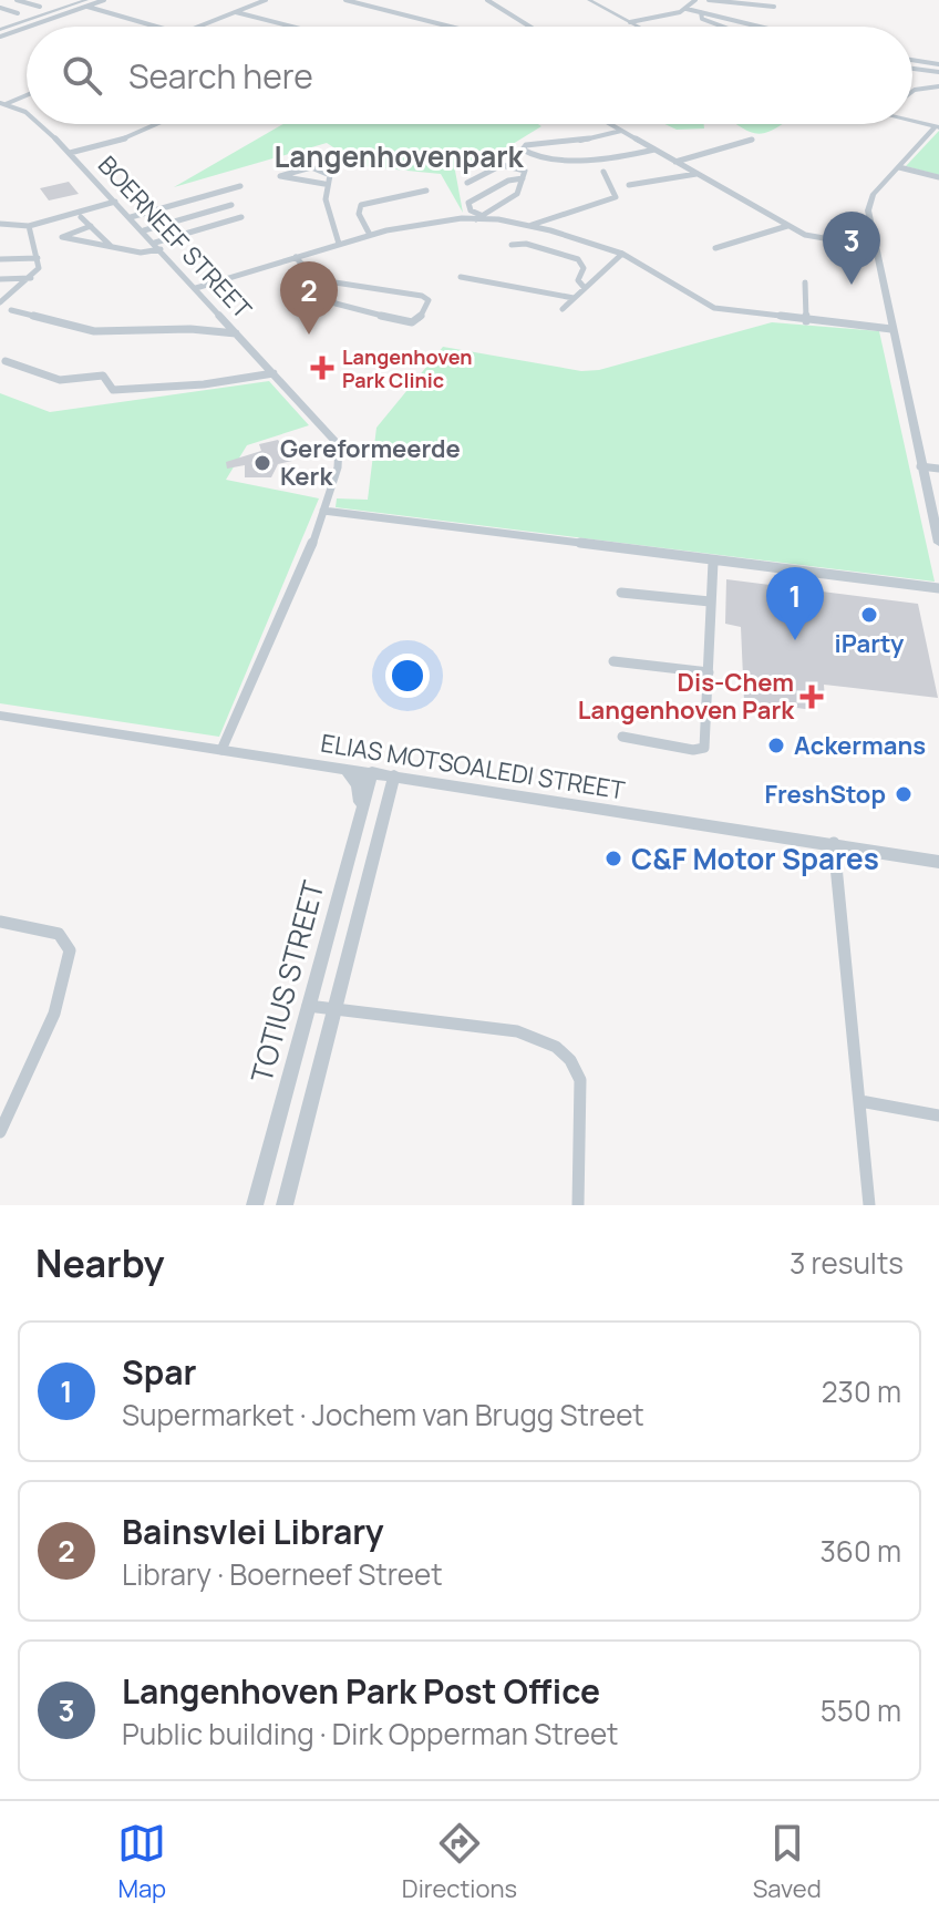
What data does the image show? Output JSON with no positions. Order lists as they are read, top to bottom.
{
  "streets": {
    "street": ["BOERNEEF STREET", "ELIAS MOTSOALEDI STREET", "TOTIUS STREET"]
  },
  "crossings": [
    ["BOERNEEF STREET", "ELIAS MOTSOALEDI STREET"],
    ["ELIAS MOTSOALEDI STREET", "TOTIUS STREET"]
  ],
  "districts": ["Langenhovenpark"],
  "places": {
    "health": ["Langenhoven Park Clinic", "Dis-Chem Langenhoven Park"],
    "other": [
      "Gereformeerde Kerk",
      "iParty",
      "Ackermans",
      "FreshStop",
      "C&F Motor Spares"
    ]
  },
  "page": {
    "search": "Search here",
    "pins": ["3", "2", "1"],
    "heading": ["Nearby", "3 results"],
    "list": [
      {
        "mark": "1",
        "name": "Spar",
        "note": "Supermarket · Jochem van Brugg Street",
        "value": "230 m"
      },
      {
        "mark": "2",
        "name": "Bainsvlei Library",
        "note": "Library · Boerneef Street",
        "value": "360 m"
      },
      {
        "mark": "3",
        "name": "Langenhoven Park Post Office",
        "note": "Public building · Dirk Opperman Street",
        "value": "550 m"
      }
    ],
    "nav": ["Map", "Directions", "Saved"]
  }
}
